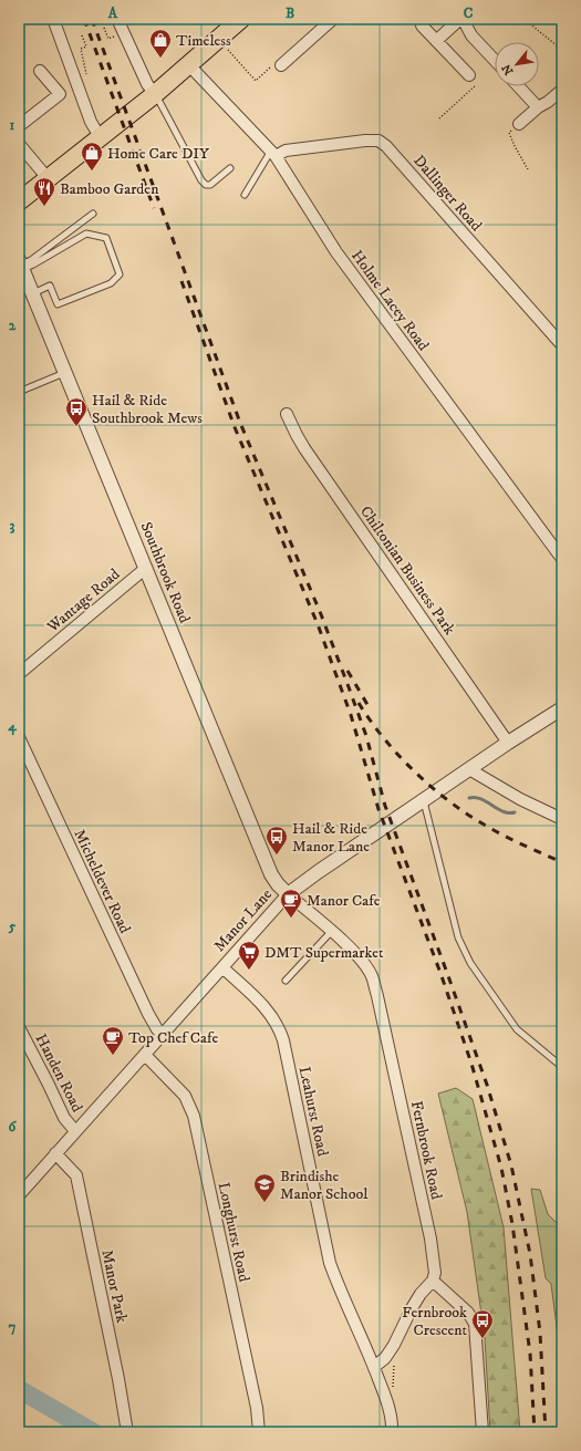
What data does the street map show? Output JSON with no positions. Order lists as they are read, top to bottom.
{
  "streets": {
    "street": [
      "Dallinger Road",
      "Holme Lacey Road",
      "Chiltonian Business Park",
      "Southbrook Road",
      "Wantage Road",
      "Micheldever Road",
      "Manor Lane",
      "Handen Road",
      "Leahurst Road",
      "Fernbrook Road",
      "Longhurst Road",
      "Manor Park"
    ]
  },
  "crossings": [
    ["Dallinger Road", "Holme Lacey Road"],
    ["Chiltonian Business Park", "Manor Lane"],
    ["Southbrook Road", "Wantage Road"],
    ["Southbrook Road", "Manor Lane"],
    ["Southbrook Road", "Fernbrook Road"],
    ["Micheldever Road", "Manor Lane"],
    ["Manor Lane", "Handen Road"],
    ["Manor Lane", "Leahurst Road"],
    ["Manor Lane", "Fernbrook Road"],
    ["Manor Lane", "Longhurst Road"],
    ["Manor Lane", "Manor Park"]
  ],
  "places": {
    "shop": ["Timeless", "Home Care DIY"],
    "restaurant": ["Bamboo Garden"],
    "bus stop": ["Hail & Ride Southbrook Mews", "Hail & Ride Manor Lane", "Fernbrook Crescent"],
    "cafe": ["Manor Cafe", "Top Chef Cafe"],
    "supermarket": ["DMT Supermarket"],
    "school or university": ["Brindishe Manor School"]
  },
  "north": "bottom left",
  "grid": {
    "columns": ["A", "B", "C"],
    "rows": [
      "1",
      "2",
      "3",
      "4",
      "5",
      "6",
      "7"
    ]
  }
}
